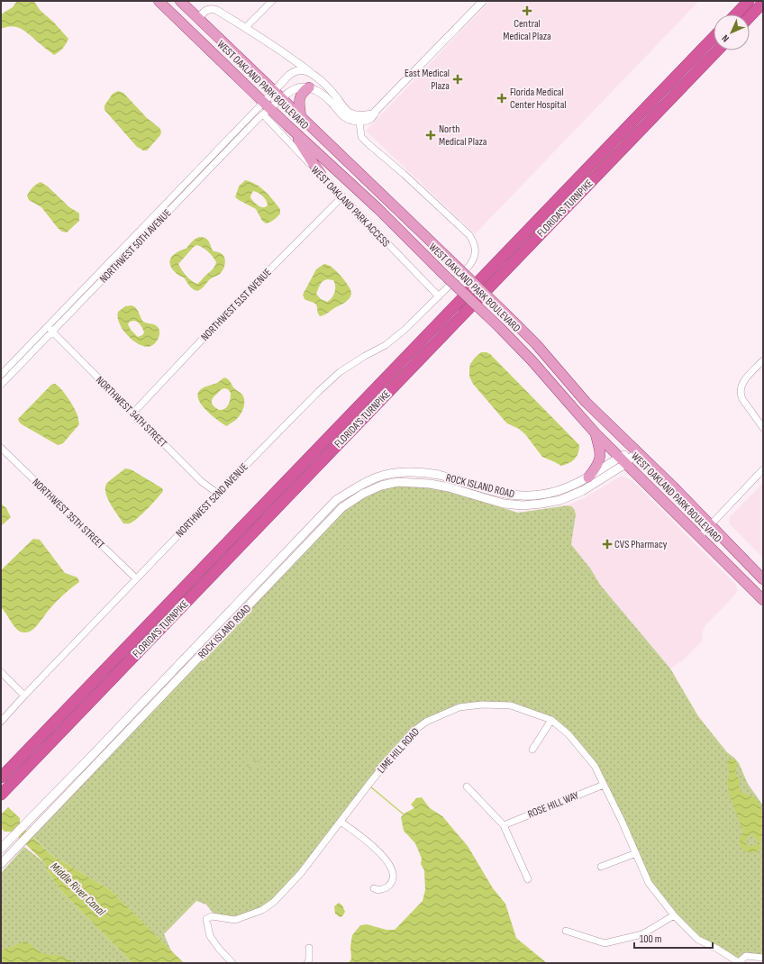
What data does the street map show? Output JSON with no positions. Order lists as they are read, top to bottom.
{
  "streets": {
    "highway": ["FLORIDA'S TURNPIKE"],
    "main road": ["WEST OAKLAND PARK BOULEVARD", "ROCK ISLAND ROAD"],
    "street": [
      "WEST OAKLAND PARK ACCESS",
      "NORTHWEST 50TH AVENUE",
      "NORTHWEST 51ST AVENUE",
      "NORTHWEST 34TH STREET",
      "NORTHWEST 52ND AVENUE",
      "NORTHWEST 35TH STREET",
      "LIME HILL ROAD",
      "ROSE HILL WAY"
    ]
  },
  "crossings": [
    ["WEST OAKLAND PARK BOULEVARD", "WEST OAKLAND PARK ACCESS"],
    ["WEST OAKLAND PARK BOULEVARD", "NORTHWEST 50TH AVENUE"],
    ["WEST OAKLAND PARK BOULEVARD", "ROCK ISLAND ROAD"],
    ["WEST OAKLAND PARK ACCESS", "NORTHWEST 50TH AVENUE"],
    ["WEST OAKLAND PARK ACCESS", "NORTHWEST 51ST AVENUE"],
    ["WEST OAKLAND PARK ACCESS", "NORTHWEST 52ND AVENUE"],
    ["NORTHWEST 50TH AVENUE", "NORTHWEST 34TH STREET"],
    ["NORTHWEST 51ST AVENUE", "NORTHWEST 34TH STREET"],
    ["NORTHWEST 34TH STREET", "NORTHWEST 52ND AVENUE"],
    ["NORTHWEST 52ND AVENUE", "NORTHWEST 35TH STREET"],
    ["LIME HILL ROAD", "ROSE HILL WAY"]
  ],
  "water": ["Middle River Canal"],
  "places": {
    "health": [
      "Central Medical Plaza",
      "East Medical Plaza",
      "Florida Medical Center Hospital",
      "North Medical Plaza",
      "CVS Pharmacy"
    ]
  },
  "scale_bar": "100 m",
  "north": "bottom left"
}
